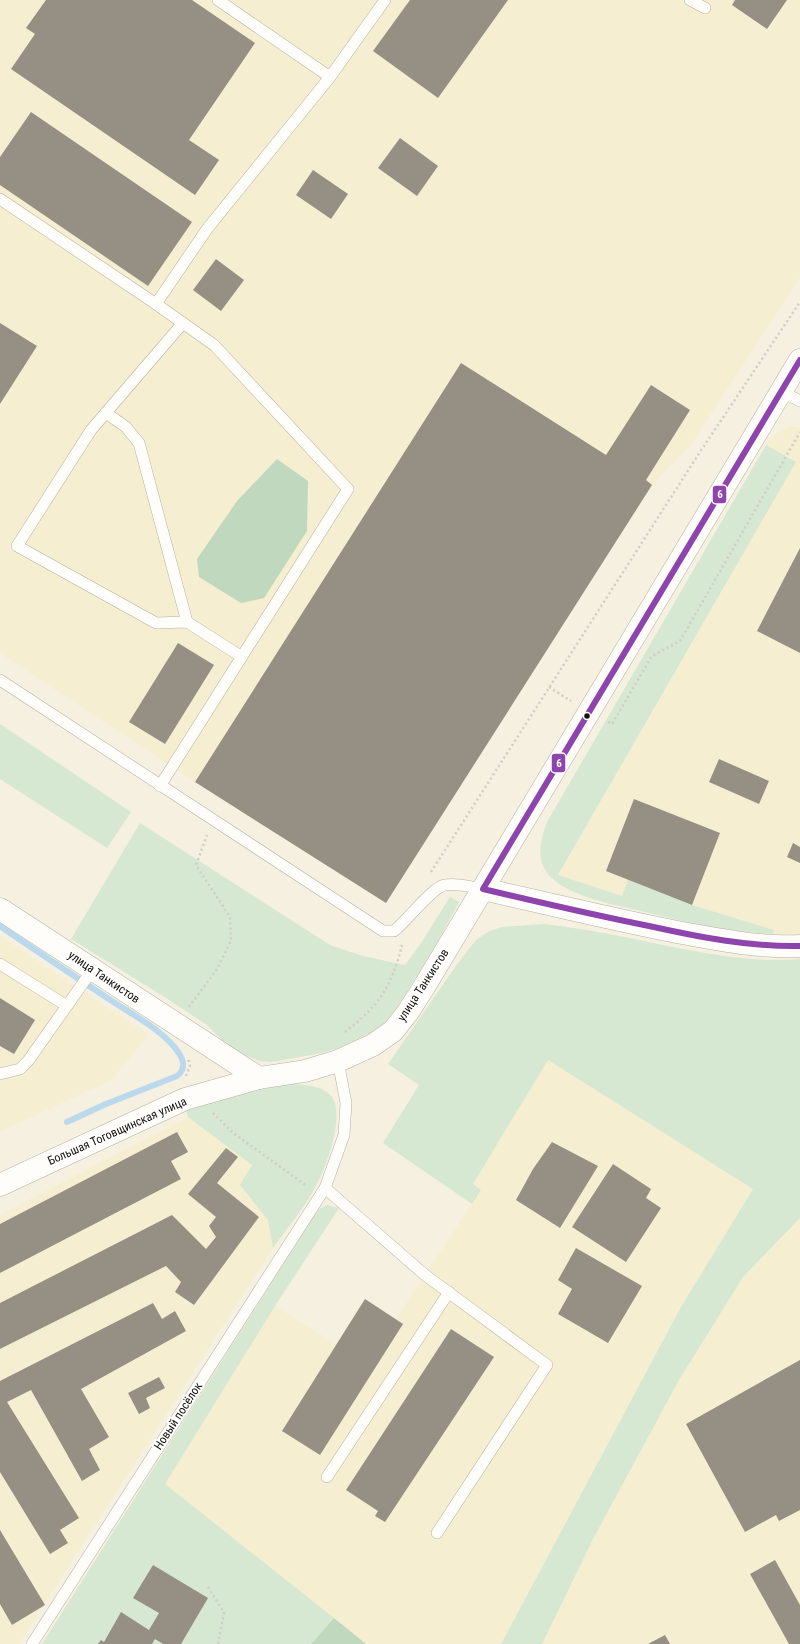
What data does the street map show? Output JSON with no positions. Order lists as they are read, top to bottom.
{
  "streets": {
    "street": ["улица Танкистов", "Большая Тоговщинская улица"],
    "lane": ["Новый посёлок"]
  },
  "crossings": [
    ["улица Танкистов", "Большая Тоговщинская улица"],
    ["улица Танкистов", "Новый посёлок"]
  ],
  "lines": ["transit line 6"]
}
